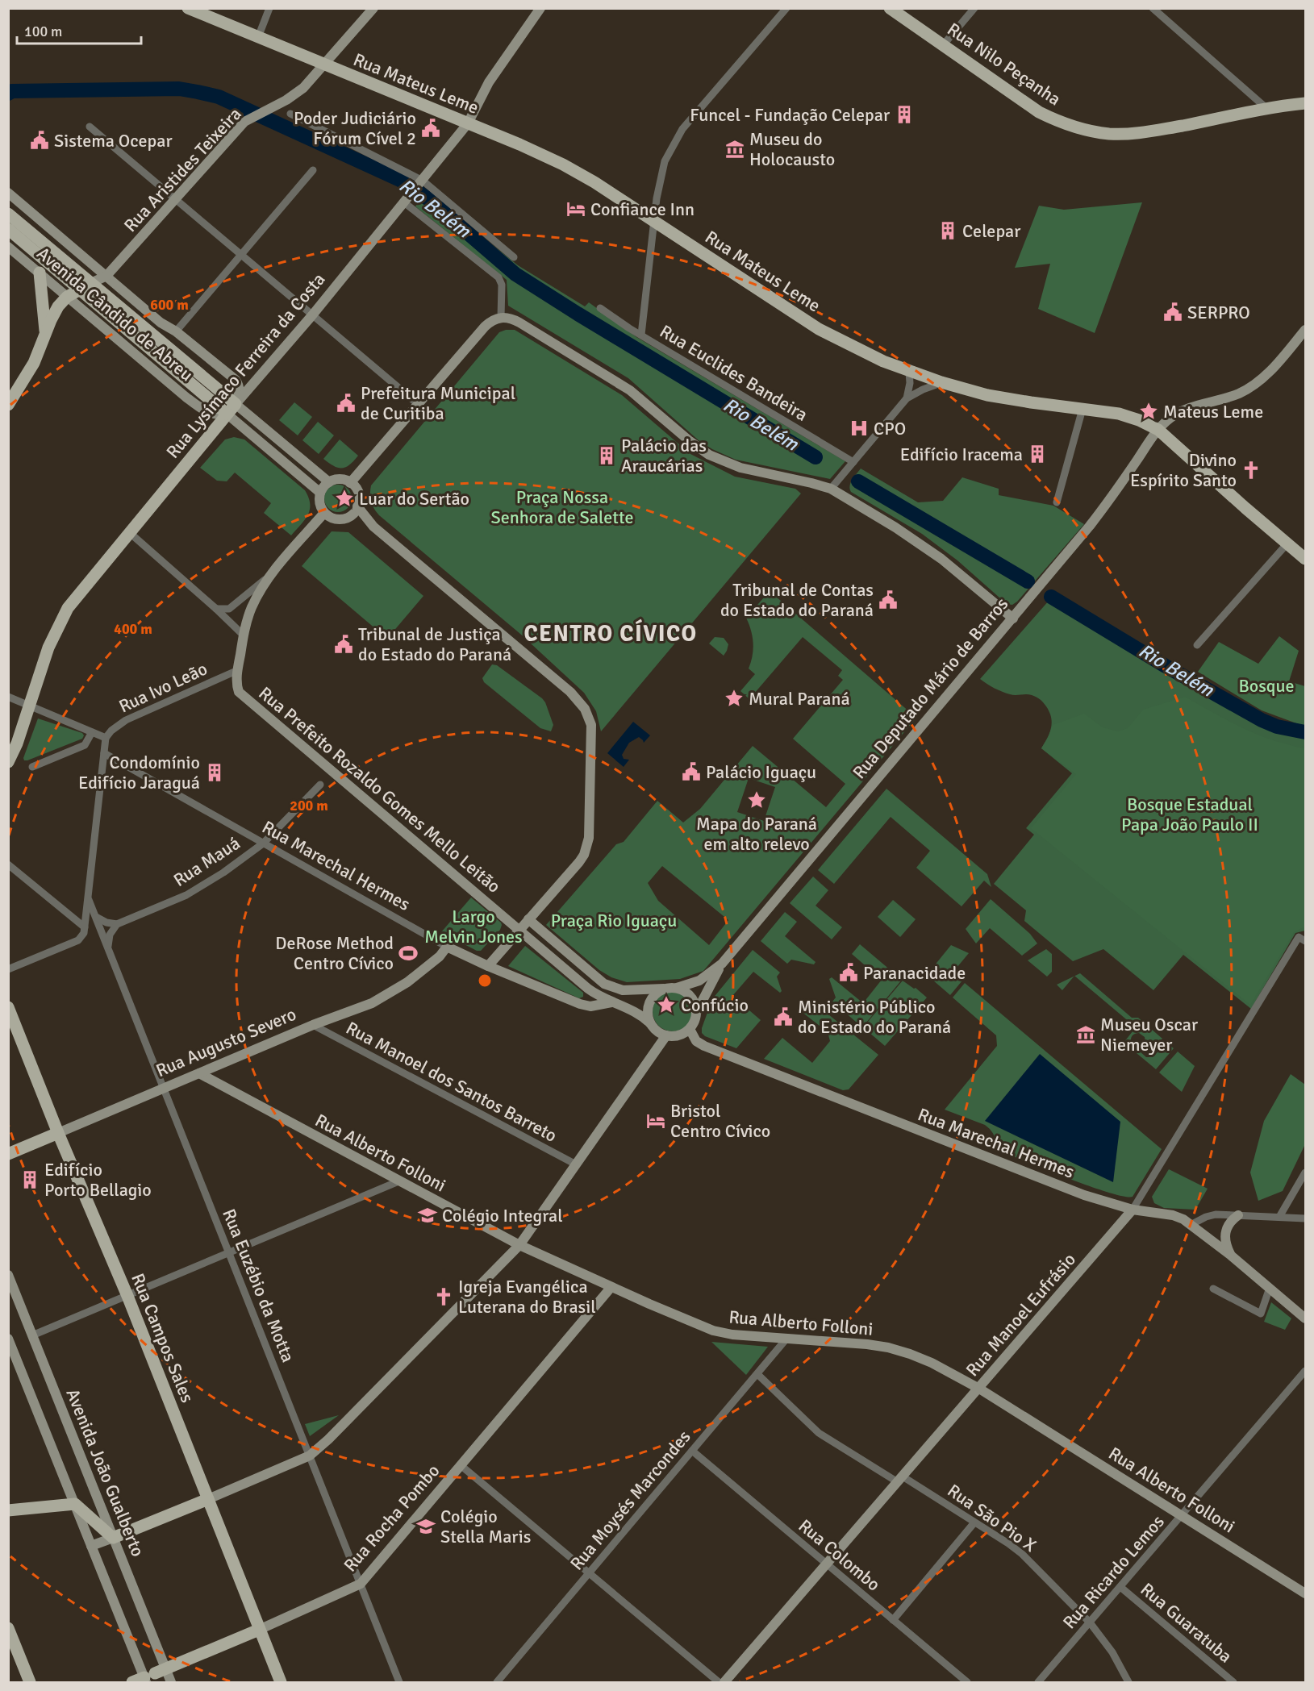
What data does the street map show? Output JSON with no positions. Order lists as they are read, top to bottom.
{
  "streets": {
    "main road": [
      "Rua Nilo Peçanha",
      "Rua Mateus Leme",
      "Rua Aristides Teixeira",
      "Avenida Cândido de Abreu",
      "Rua Lysímaco Ferreira da Costa",
      "Rua Deputado Mário de Barros",
      "Rua Prefeito Rozaldo Gomes Mello Leitão",
      "Rua Marechal Hermes",
      "Rua Augusto Severo",
      "Rua Alberto Folloni",
      "Rua Manoel Eufrásio",
      "Rua Campos Sales",
      "Avenida João Gualberto",
      "Rua Rocha Pombo"
    ],
    "street": [
      "Rua Euclides Bandeira",
      "Rua Ivo Leão",
      "Rua Mauá",
      "Rua Manoel dos Santos Barreto",
      "Rua Euzébio da Motta",
      "Rua Moysés Marcondes",
      "Rua São Pio X",
      "Rua Colombo",
      "Rua Ricardo Lemos",
      "Rua Guaratuba"
    ]
  },
  "crossings": [
    ["Rua Mateus Leme", "Rua Aristides Teixeira"],
    ["Rua Mateus Leme", "Rua Lysímaco Ferreira da Costa"],
    ["Rua Mateus Leme", "Rua Deputado Mário de Barros"],
    ["Rua Aristides Teixeira", "Avenida Cândido de Abreu"],
    ["Avenida Cândido de Abreu", "Rua Lysímaco Ferreira da Costa"],
    ["Avenida Cândido de Abreu", "Rua Prefeito Rozaldo Gomes Mello Leitão"],
    ["Rua Ivo Leão", "Rua Prefeito Rozaldo Gomes Mello Leitão"],
    ["Rua Deputado Mário de Barros", "Rua Prefeito Rozaldo Gomes Mello Leitão"],
    ["Rua Deputado Mário de Barros", "Rua Marechal Hermes"],
    ["Rua Prefeito Rozaldo Gomes Mello Leitão", "Rua Marechal Hermes"],
    ["Rua Mauá", "Rua Marechal Hermes"],
    ["Rua Marechal Hermes", "Rua Augusto Severo"],
    ["Rua Marechal Hermes", "Rua Manoel Eufrásio"],
    ["Rua Augusto Severo", "Rua Manoel dos Santos Barreto"],
    ["Rua Augusto Severo", "Rua Alberto Folloni"],
    ["Rua Augusto Severo", "Rua Euzébio da Motta"],
    ["Rua Augusto Severo", "Rua Campos Sales"],
    ["Rua Alberto Folloni", "Rua Manoel Eufrásio"],
    ["Rua Alberto Folloni", "Rua Moysés Marcondes"],
    ["Rua Alberto Folloni", "Rua Rocha Pombo"],
    ["Rua Alberto Folloni", "Rua Ricardo Lemos"],
    ["Rua Euzébio da Motta", "Rua Rocha Pombo"],
    ["Rua Manoel Eufrásio", "Rua São Pio X"],
    ["Rua Manoel Eufrásio", "Rua Colombo"],
    ["Rua Campos Sales", "Rua Rocha Pombo"],
    ["Avenida João Gualberto", "Rua Rocha Pombo"],
    ["Rua Moysés Marcondes", "Rua São Pio X"],
    ["Rua Moysés Marcondes", "Rua Colombo"],
    ["Rua São Pio X", "Rua Ricardo Lemos"],
    ["Rua Ricardo Lemos", "Rua Guaratuba"]
  ],
  "districts": ["CENTRO CÍVICO"],
  "water": ["Rio Belém"],
  "parks": [
    "Praça Nossa Senhora de Salette",
    "Bosque",
    "Bosque Estadual Papa João Paulo II",
    "Largo Melvin Jones",
    "Praça Rio Iguaçu"
  ],
  "places": {
    "building": [
      "Funcel - Fundação Celepar",
      "Celepar",
      "Edifício Iracema",
      "Palácio das Araucárias",
      "Condomínio Edifício Jaraguá",
      "Edifício Porto Bellagio"
    ],
    "public building": [
      "Poder Judiciário Fórum Cível 2",
      "Sistema Ocepar",
      "SERPRO",
      "Prefeitura Municipal de Curitiba",
      "Tribunal de Contas do Estado do Paraná",
      "Tribunal de Justiça do Estado do Paraná",
      "Palácio Iguaçu",
      "Paranacidade",
      "Ministério Público do Estado do Paraná"
    ],
    "museum": ["Museu do Holocausto", "Museu Oscar Niemeyer"],
    "hotel": ["Confiance Inn", "Bristol Centro Cívico"],
    "place": [
      "Mateus Leme",
      "Luar do Sertão",
      "Mural Paraná",
      "Mapa do Paraná em alto relevo",
      "Confúcio"
    ],
    "hospital": ["CPO"],
    "church": ["Divino Espírito Santo", "Igreja Evangélica Luterana do Brasil"],
    "sports": ["DeRose Method Centro Cívico"],
    "school or university": ["Colégio Integral", "Colégio Stella Maris"]
  },
  "scale_bar": "100 m",
  "rings": ["600 m", "400 m", "200 m"]
}
